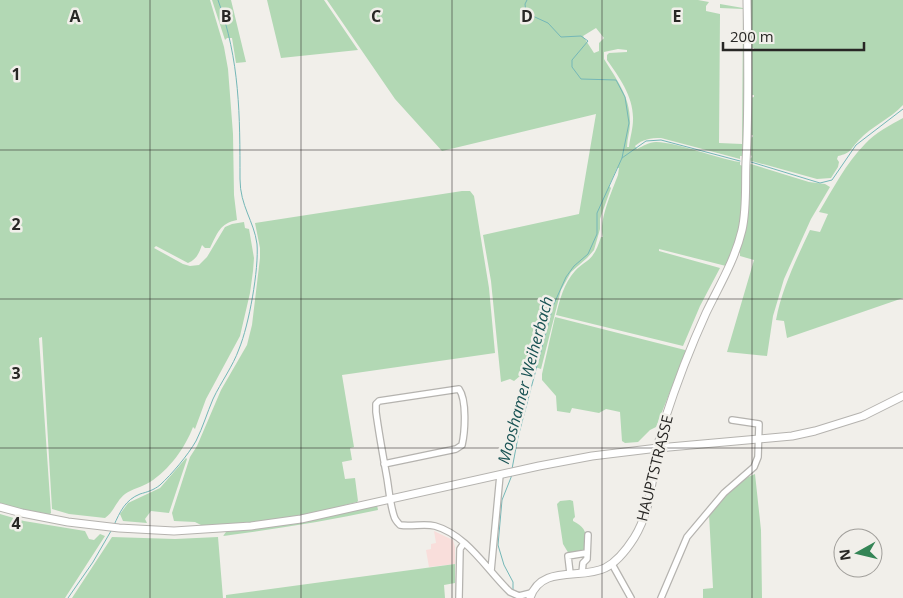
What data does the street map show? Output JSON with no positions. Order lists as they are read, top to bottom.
{
  "streets": {
    "main road": ["HAUPTSTRASSE"]
  },
  "water": ["Mooshamer Weiherbach"],
  "scale_bar": "200 m",
  "north": "left",
  "grid": {
    "columns": [
      "A",
      "B",
      "C",
      "D",
      "E"
    ],
    "rows": [
      "1",
      "2",
      "3",
      "4"
    ]
  }
}
